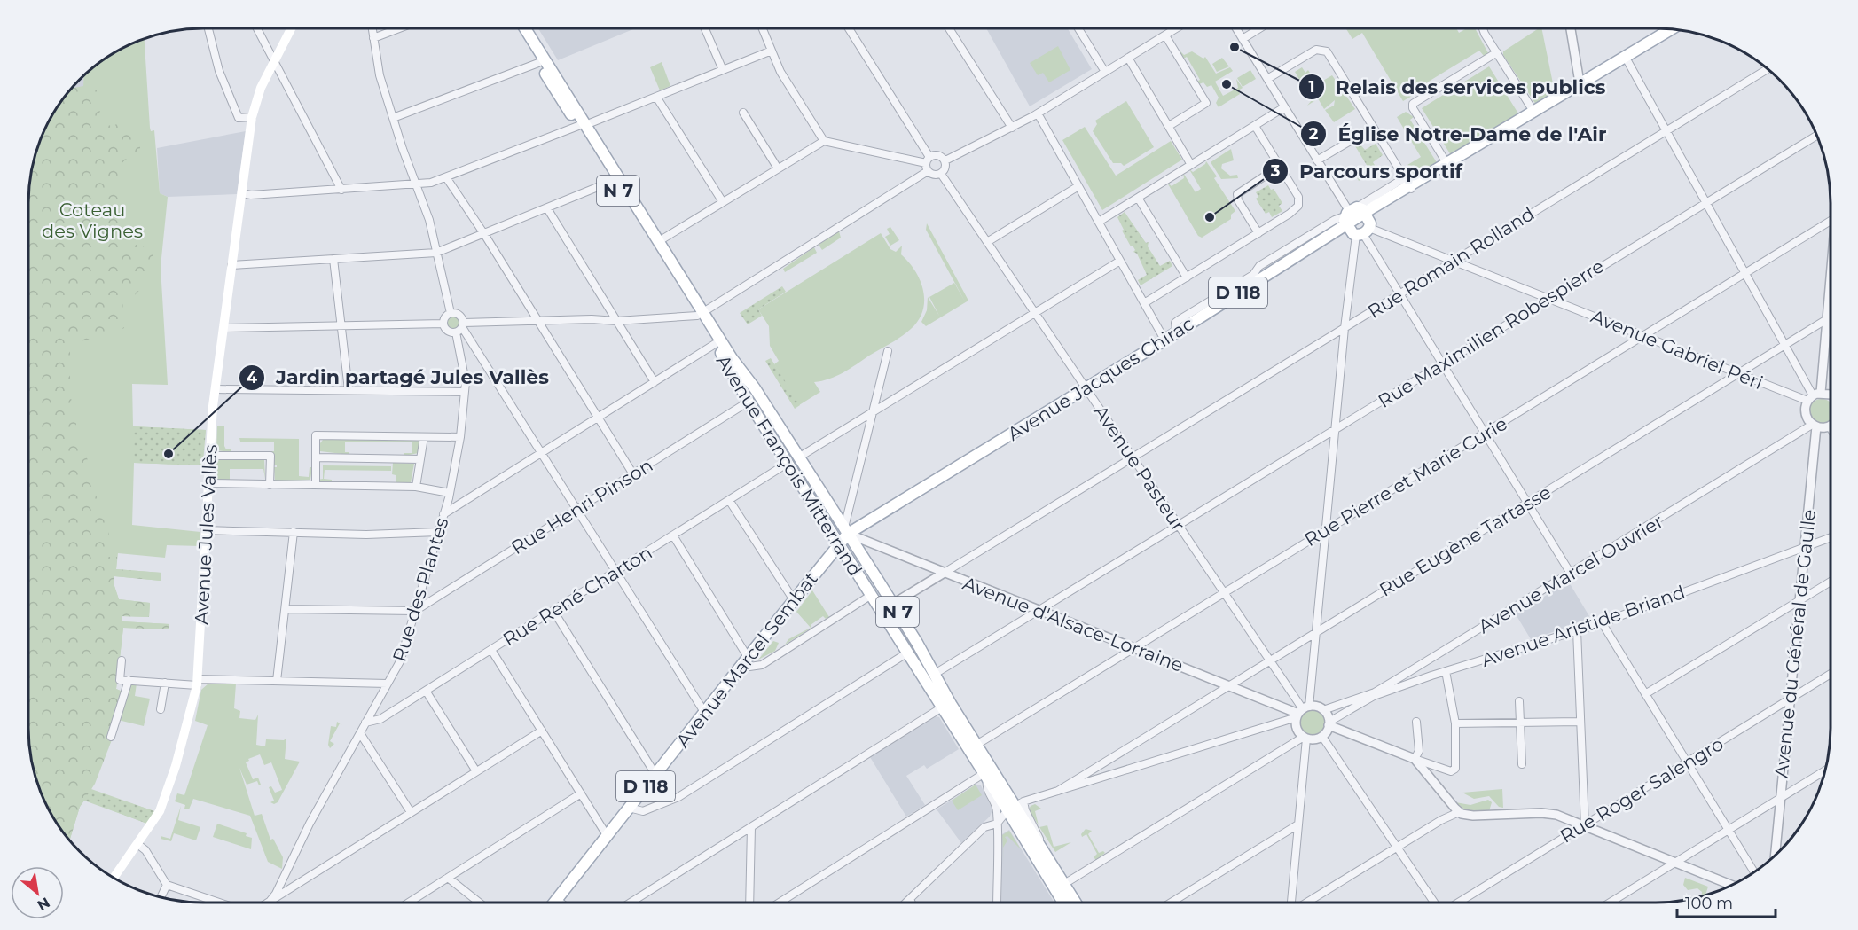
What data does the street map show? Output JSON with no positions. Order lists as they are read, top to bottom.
{
  "streets": {
    "main road": [
      "N 7",
      "D 118",
      "Avenue Jacques Chirac",
      "Avenue François Mitterrand",
      "Avenue Jules Vallès",
      "Avenue Marcel Sembat"
    ],
    "street": [
      "Rue Romain Rolland",
      "Rue Maximilien Robespierre",
      "Avenue Gabriel Péri",
      "Avenue Pasteur",
      "Rue Pierre et Marie Curie",
      "Rue Henri Pinson",
      "Rue Eugène Tartasse",
      "Avenue Marcel Ouvrier",
      "Rue des Plantes",
      "Rue René Charton",
      "Avenue d'Alsace-Lorraine",
      "Avenue Aristide Briand",
      "Avenue du Général de Gaulle",
      "Rue Roger Salengro"
    ]
  },
  "crossings": [
    ["N 7", "Avenue François Mitterrand"],
    ["N 7", "Rue Pierre et Marie Curie"],
    ["Rue Romain Rolland", "Avenue Gabriel Péri"],
    ["Rue Romain Rolland", "Avenue Pasteur"],
    ["Rue Romain Rolland", "Avenue d'Alsace-Lorraine"],
    ["D 118", "Avenue Jacques Chirac"],
    ["Rue Maximilien Robespierre", "Avenue Gabriel Péri"],
    ["Rue Maximilien Robespierre", "Avenue François Mitterrand"],
    ["Rue Maximilien Robespierre", "Avenue Pasteur"],
    ["Rue Maximilien Robespierre", "Avenue d'Alsace-Lorraine"],
    ["Avenue Gabriel Péri", "Avenue Jacques Chirac"],
    ["Avenue Gabriel Péri", "Rue Pierre et Marie Curie"],
    ["Avenue Gabriel Péri", "Rue Eugène Tartasse"],
    ["Avenue Gabriel Péri", "Avenue du Général de Gaulle"],
    ["Avenue Jacques Chirac", "Avenue François Mitterrand"],
    ["Avenue Jacques Chirac", "Avenue Pasteur"],
    ["Avenue Jacques Chirac", "Avenue d'Alsace-Lorraine"],
    ["Avenue Jacques Chirac", "Avenue Marcel Sembat"],
    ["Avenue François Mitterrand", "Rue Pierre et Marie Curie"],
    ["Avenue François Mitterrand", "Rue Henri Pinson"],
    ["Avenue François Mitterrand", "Rue René Charton"],
    ["Avenue François Mitterrand", "Avenue d'Alsace-Lorraine"],
    ["Avenue François Mitterrand", "Avenue Marcel Sembat"],
    ["Avenue Pasteur", "Rue Pierre et Marie Curie"],
    ["Avenue Pasteur", "Rue Eugène Tartasse"],
    ["Avenue Pasteur", "Avenue Marcel Ouvrier"],
    ["Avenue Pasteur", "Avenue d'Alsace-Lorraine"],
    ["Avenue Pasteur", "Avenue Aristide Briand"],
    ["Rue Pierre et Marie Curie", "Avenue d'Alsace-Lorraine"],
    ["Rue Henri Pinson", "Rue des Plantes"],
    ["Rue Eugène Tartasse", "Avenue d'Alsace-Lorraine"],
    ["Avenue Marcel Ouvrier", "Avenue d'Alsace-Lorraine"],
    ["Avenue Marcel Ouvrier", "Avenue Aristide Briand"],
    ["Avenue Marcel Ouvrier", "Avenue du Général de Gaulle"],
    ["Rue des Plantes", "Rue René Charton"],
    ["Avenue d'Alsace-Lorraine", "Avenue Aristide Briand"],
    ["Avenue d'Alsace-Lorraine", "Avenue Marcel Sembat"],
    ["Avenue Aristide Briand", "Avenue du Général de Gaulle"],
    ["Avenue du Général de Gaulle", "Rue Roger Salengro"]
  ],
  "parks": ["Coteau des Vignes"],
  "places": [
    "Relais des services publics",
    "Église Notre-Dame de l'Air",
    "Parcours sportif",
    "Jardin partagé Jules Vallès"
  ],
  "scale_bar": "100 m",
  "north": "bottom right"
}
